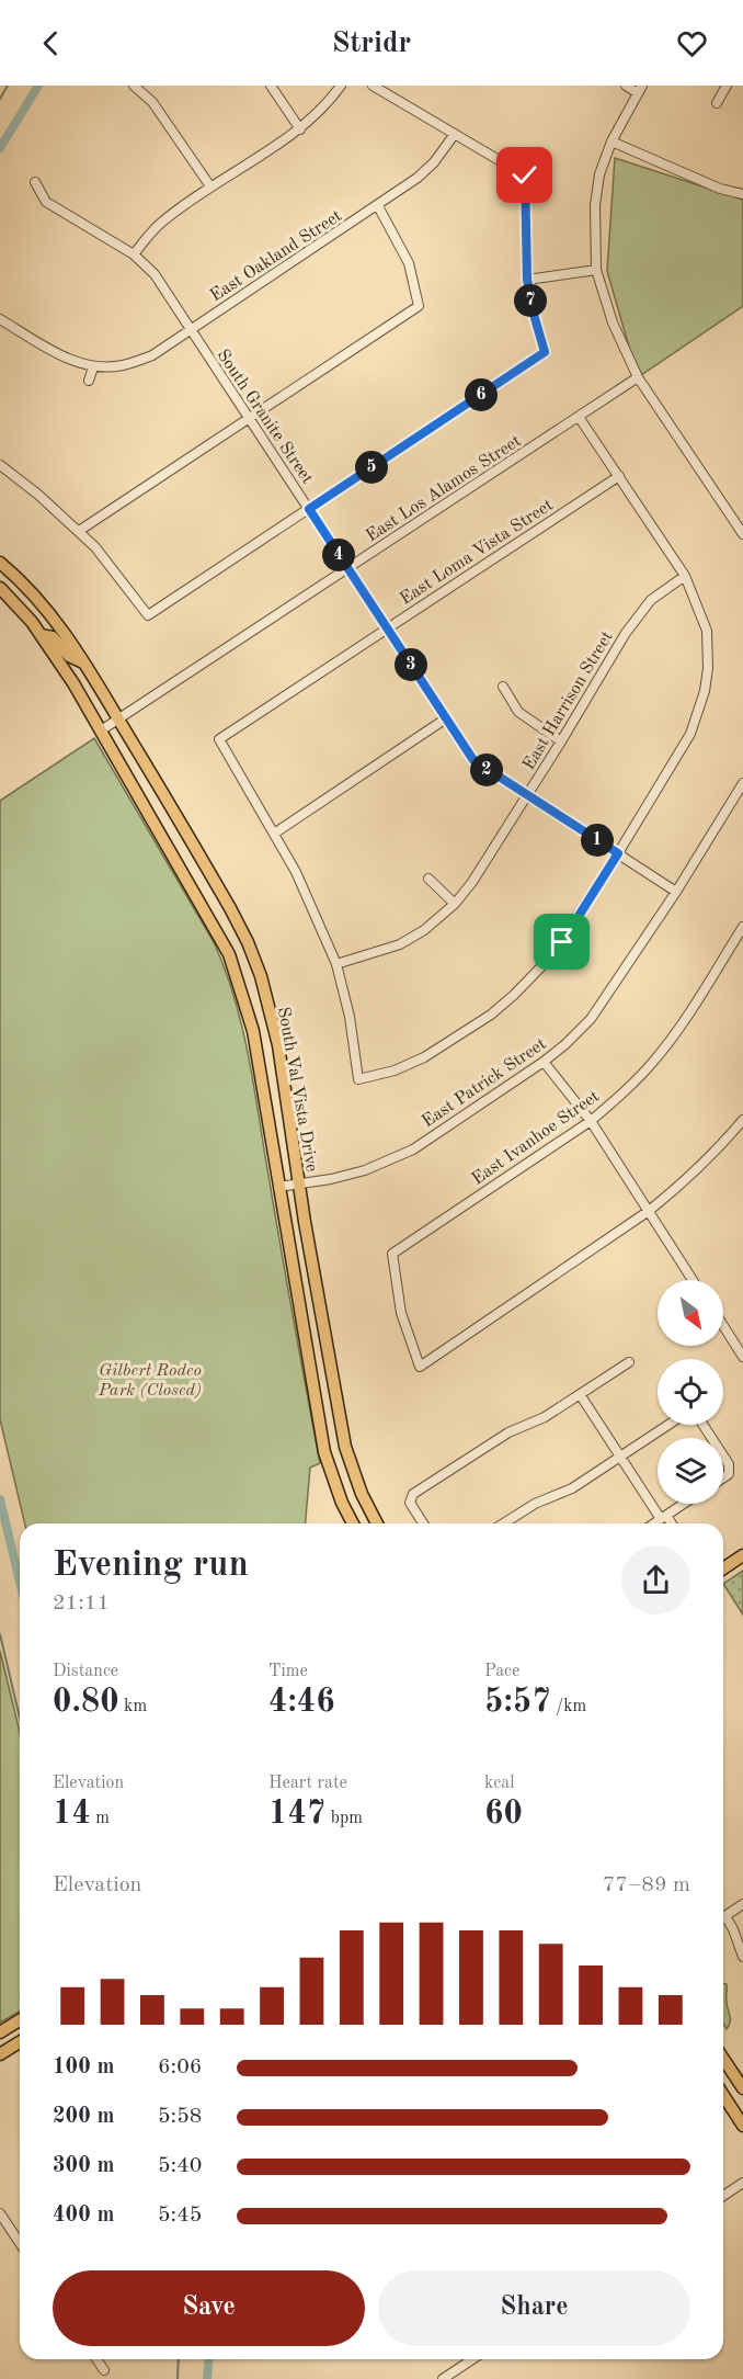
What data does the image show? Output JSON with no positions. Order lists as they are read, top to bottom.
{
  "streets": {
    "main road": ["South Val Vista Drive"],
    "street": [
      "East Oakland Street",
      "South Granite Street",
      "East Los Alamos Street",
      "East Loma Vista Street",
      "East Harrison Street",
      "East Patrick Street",
      "East Ivanhoe Street"
    ]
  },
  "crossings": [
    ["East Oakland Street", "South Granite Street"],
    ["South Granite Street", "East Los Alamos Street"],
    ["South Granite Street", "East Loma Vista Street"],
    ["South Granite Street", "East Harrison Street"],
    ["South Granite Street", "East Patrick Street"],
    ["East Los Alamos Street", "South Val Vista Drive"],
    ["East Patrick Street", "South Val Vista Drive"]
  ],
  "parks": ["Gilbert Rodeo Park (Closed)"],
  "north": "bottom right",
  "page": {
    "header": "Stridr",
    "pins": [
      "7",
      "6",
      "5",
      "4",
      "3",
      "2",
      "1"
    ],
    "heading": ["Evening run", "21:11"],
    "stats": [
      ["Distance", "0.80 km"],
      ["Time", "4:46"],
      ["Pace", "5:57 /km"],
      ["Elevation", "14 m"],
      ["Heart rate", "147 bpm"],
      ["kcal", "60"]
    ],
    "chart": ["Elevation", "77–89 m"],
    "list": [
      {
        "name": "100 m",
        "note": "6:06"
      },
      {
        "name": "200 m",
        "note": "5:58"
      },
      {
        "name": "300 m",
        "note": "5:40"
      },
      {
        "name": "400 m",
        "note": "5:45"
      }
    ],
    "buttons": ["Save", "Share"]
  }
}
